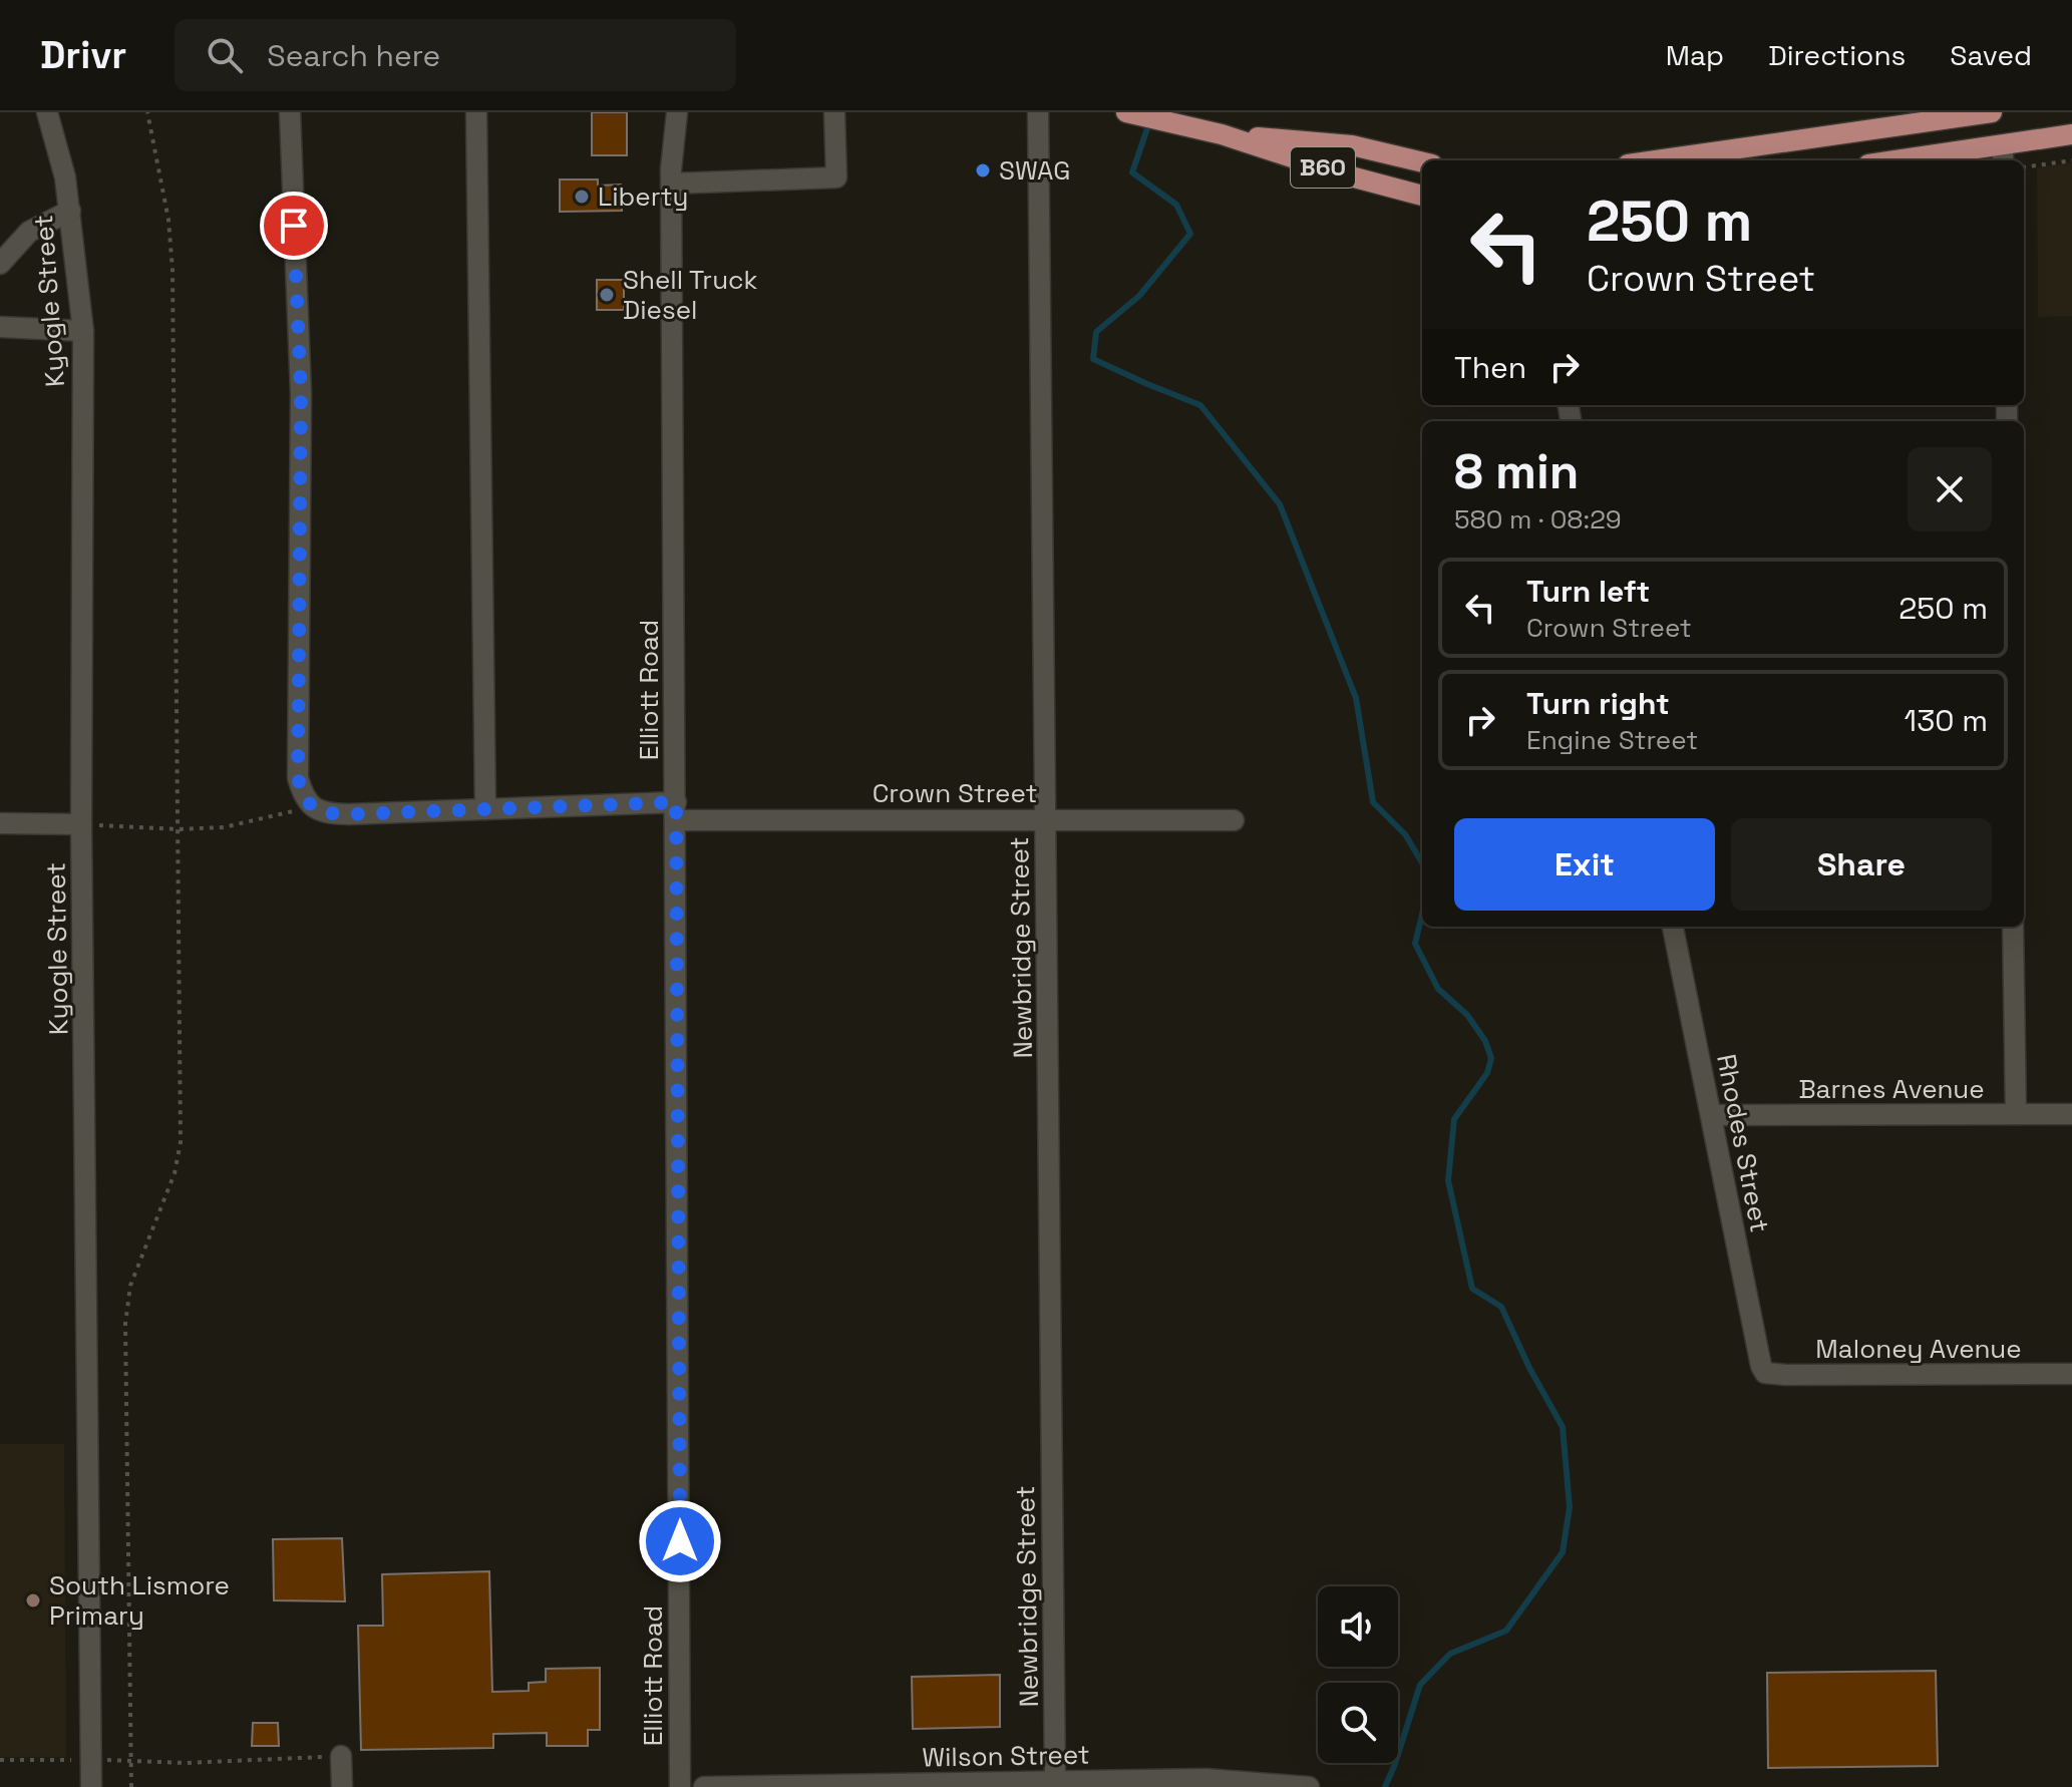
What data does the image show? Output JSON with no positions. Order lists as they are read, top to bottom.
{
  "streets": {
    "main road": ["B60"],
    "street": [
      "Kyogle Street",
      "Elliott Road",
      "Crown Street",
      "Newbridge Street",
      "Barnes Avenue",
      "Rhodes Street",
      "Maloney Avenue",
      "Wilson Street"
    ]
  },
  "crossings": [
    ["Elliott Road", "Crown Street"],
    ["Crown Street", "Newbridge Street"],
    ["Newbridge Street", "Wilson Street"],
    ["Barnes Avenue", "Rhodes Street"],
    ["Rhodes Street", "Maloney Avenue"]
  ],
  "places": [
    "SWAG",
    "Liberty",
    "Shell Truck Diesel",
    "South Lismore Primary"
  ],
  "page": {
    "header": "Drivr",
    "search": "Search here",
    "nav": ["Map", "Directions", "Saved"],
    "turn": ["250 m", "Crown Street"],
    "then": "Then",
    "heading": ["8 min", "580 m · 08:29"],
    "list": [
      {
        "name": "Turn left",
        "note": "Crown Street",
        "value": "250 m"
      },
      {
        "name": "Turn right",
        "note": "Engine Street",
        "value": "130 m"
      }
    ],
    "buttons": ["Exit", "Share"]
  }
}
